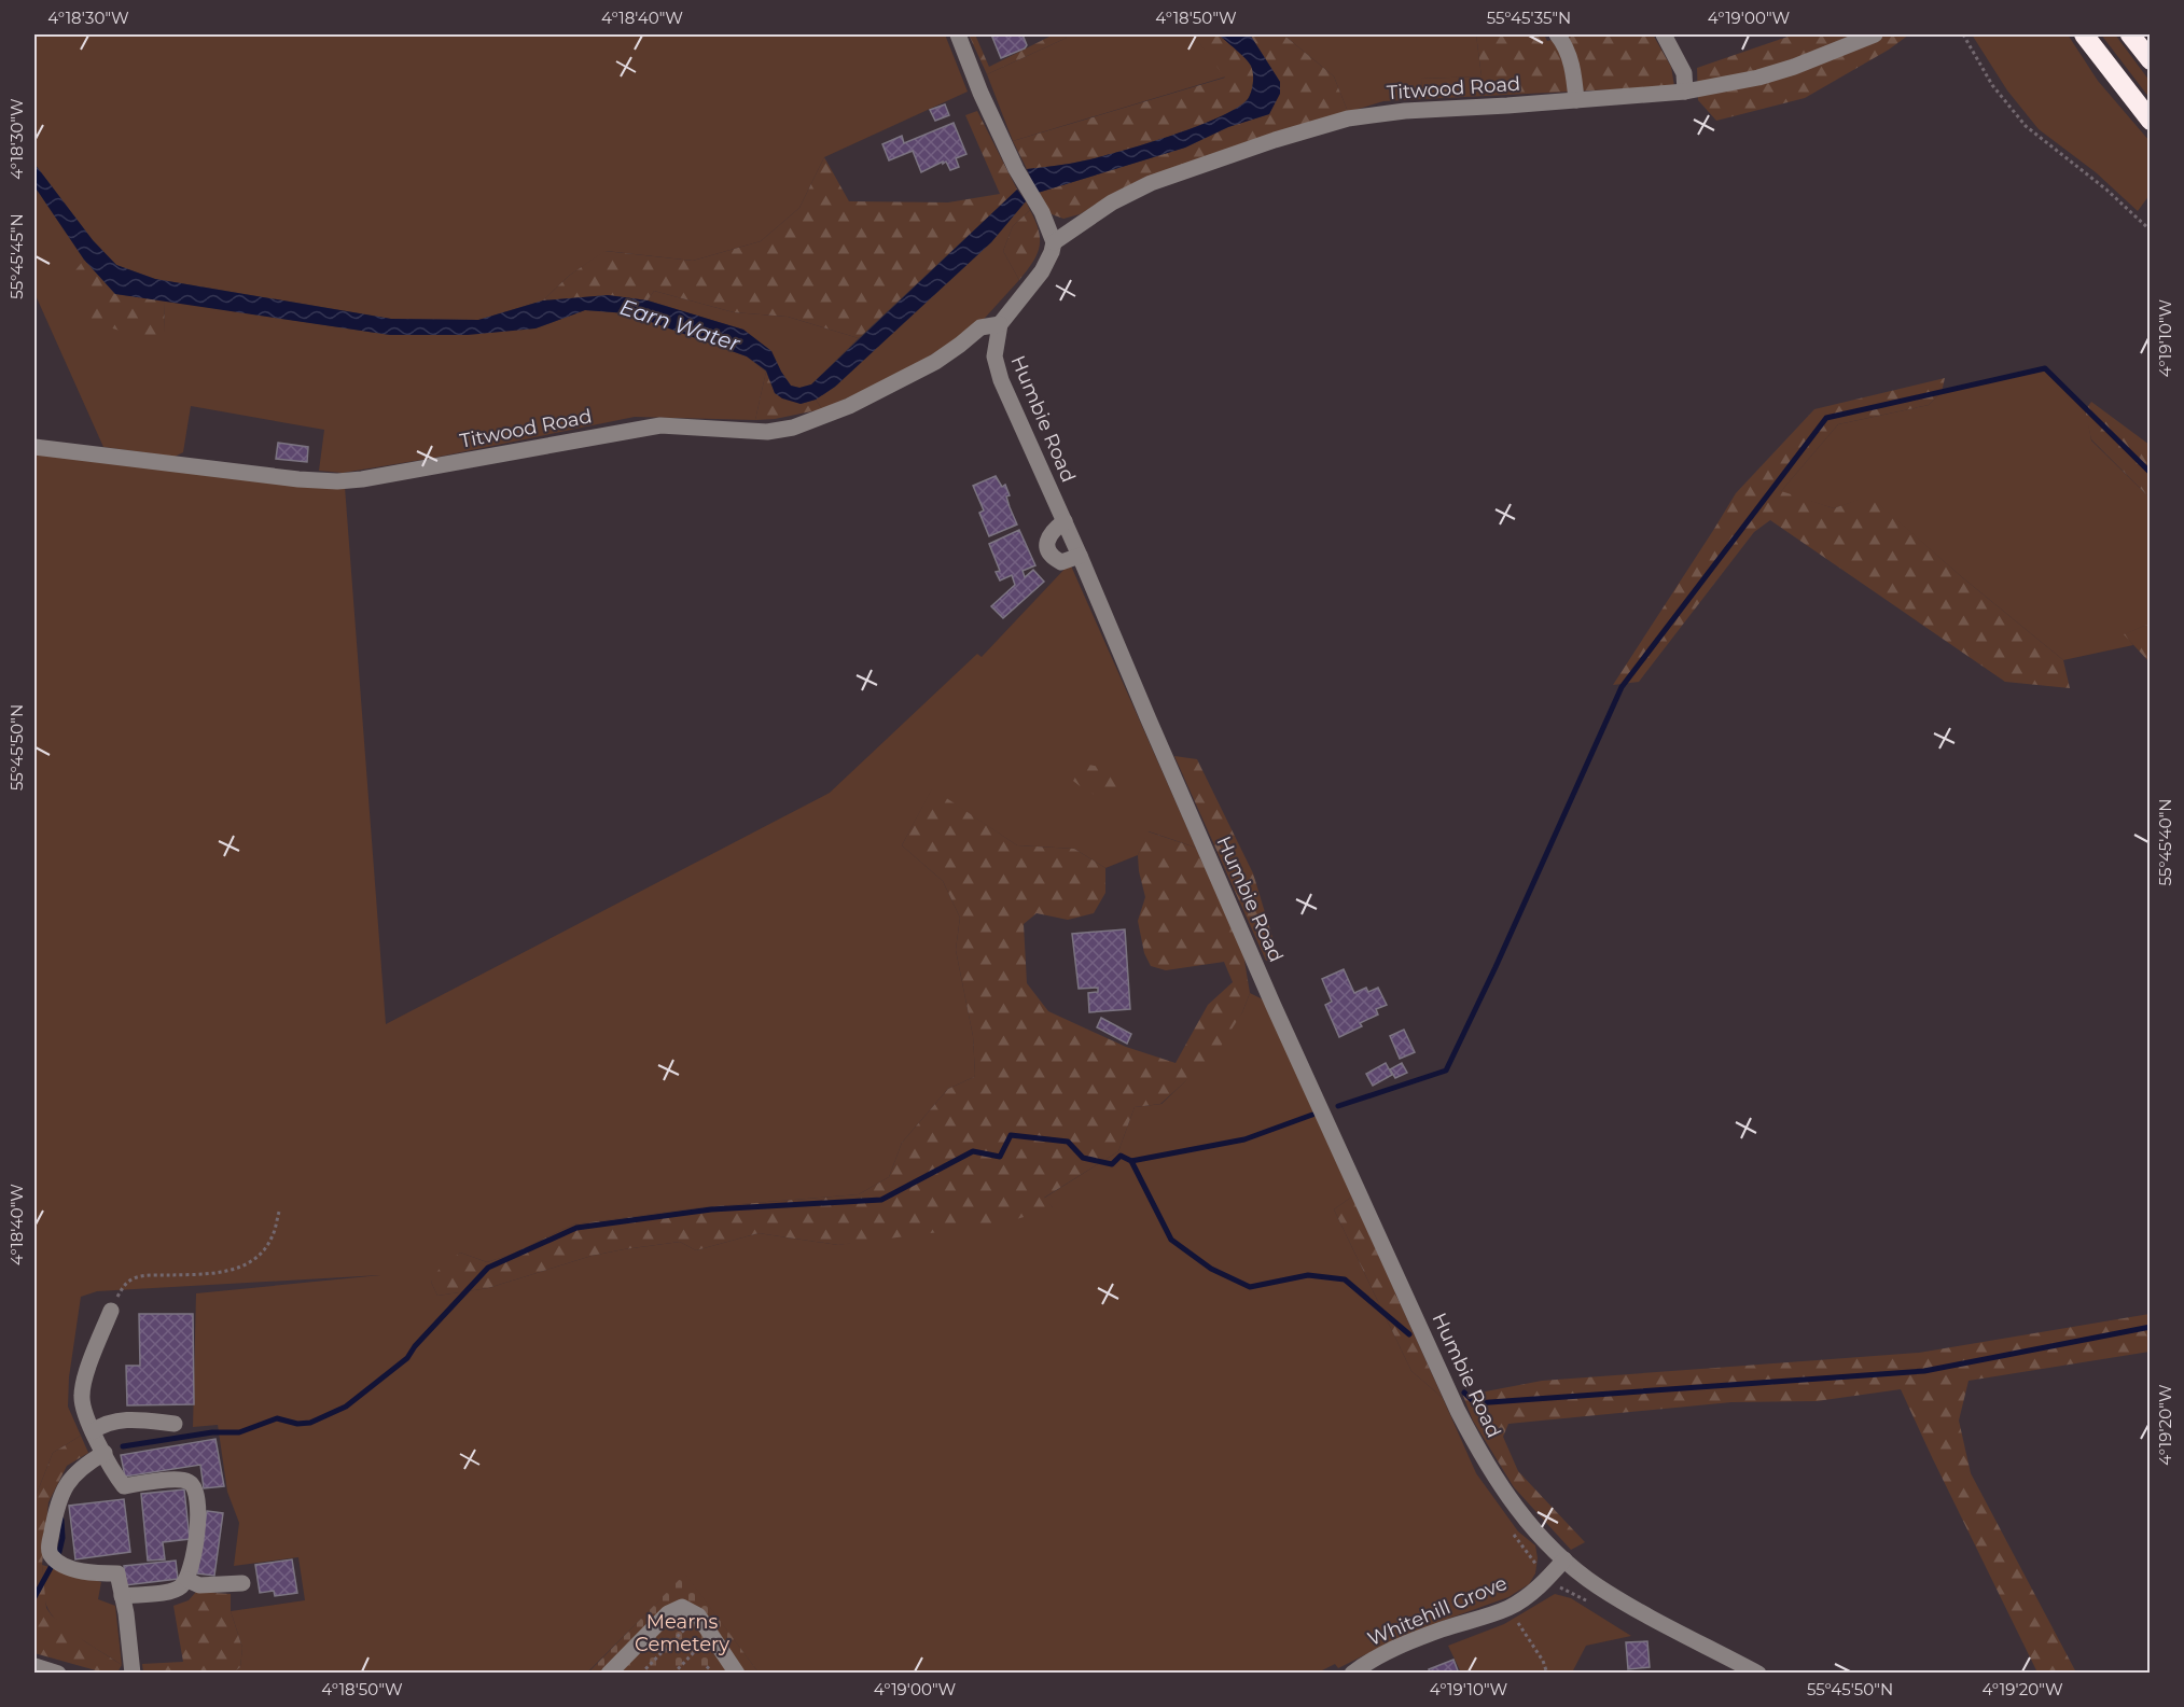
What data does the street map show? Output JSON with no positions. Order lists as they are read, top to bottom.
{
  "streets": {
    "street": ["Titwood Road", "Humbie Road", "Whitehill Grove"]
  },
  "crossings": [
    ["Titwood Road", "Humbie Road"],
    ["Humbie Road", "Whitehill Grove"]
  ],
  "water": ["Earn Water"],
  "parks": ["Mearns Cemetery"],
  "coordinates": [
    "4°18'30\"W",
    "4°18'40\"W",
    "4°18'50\"W",
    "55°45'35\"N",
    "4°19'00\"W",
    "55°45'45\"N",
    "4°19'10\"W",
    "55°45'50\"N",
    "55°45'40\"N",
    "4°19'20\"W"
  ]
}
